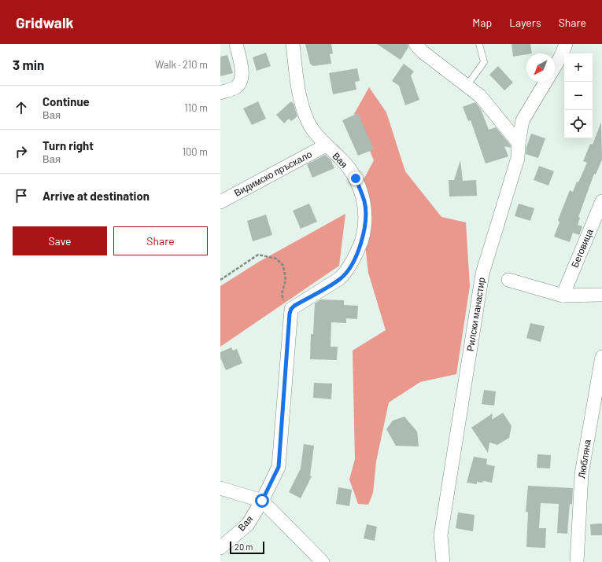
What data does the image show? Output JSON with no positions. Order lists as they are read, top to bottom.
{
  "streets": {
    "street": [
      "Вая",
      "Видимско пръскало",
      "Беговица",
      "Рилски манастир",
      "Любляна"
    ]
  },
  "crossings": [
    ["Вая", "Видимско пръскало"]
  ],
  "scale_bar": "20 m",
  "north": "bottom left",
  "page": {
    "header": "Gridwalk",
    "nav": ["Map", "Layers", "Share"],
    "heading": ["3 min", "Walk · 210 m"],
    "map_buttons": ["+", "−"],
    "list": [
      ["Continue", "Вая", "110 m"],
      ["Turn right", "Вая", "100 m"],
      "Arrive at destination"
    ],
    "buttons": ["Save", "Share"],
    "scale": "20 m"
  }
}
